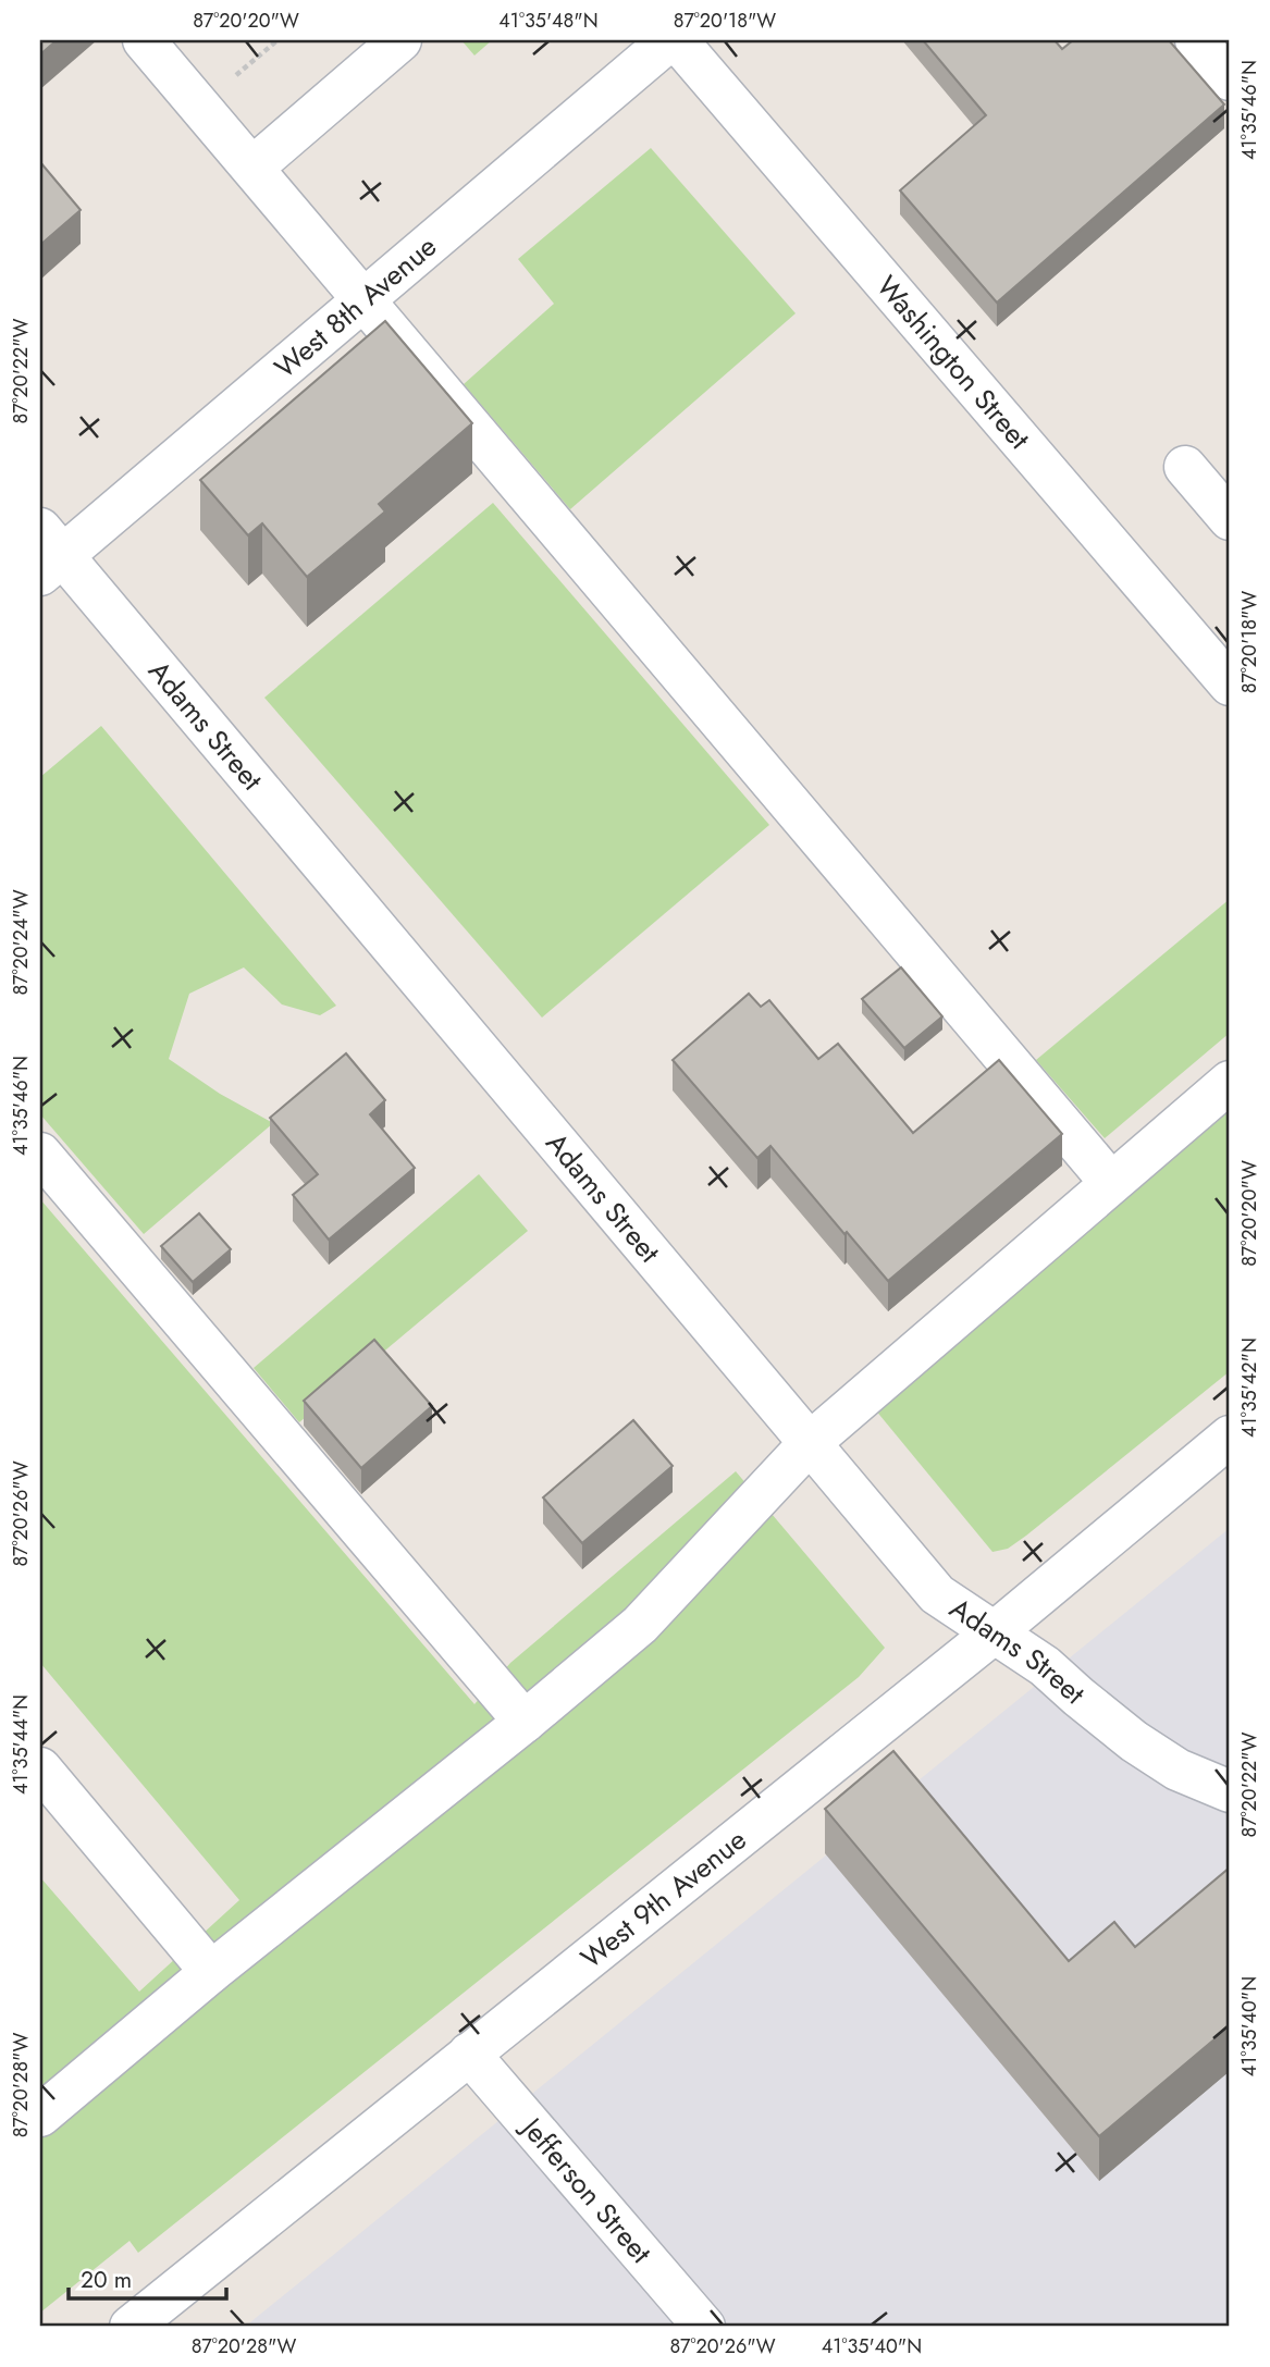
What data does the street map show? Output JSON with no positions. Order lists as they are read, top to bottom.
{
  "streets": {
    "street": [
      "West 8th Avenue",
      "Washington Street",
      "Adams Street",
      "West 9th Avenue",
      "Jefferson Street"
    ]
  },
  "crossings": [
    ["West 8th Avenue", "Adams Street"],
    ["Adams Street", "West 9th Avenue"],
    ["West 9th Avenue", "Jefferson Street"]
  ],
  "scale_bar": "20 m",
  "coordinates": [
    "87°20'20\"W",
    "41°35'48\"N",
    "87°20'18\"W",
    "41°35'46\"N",
    "87°20'22\"W",
    "87°20'24\"W",
    "41°35'42\"N",
    "87°20'26\"W",
    "41°35'44\"N",
    "41°35'40\"N",
    "87°20'28\"W"
  ]
}
